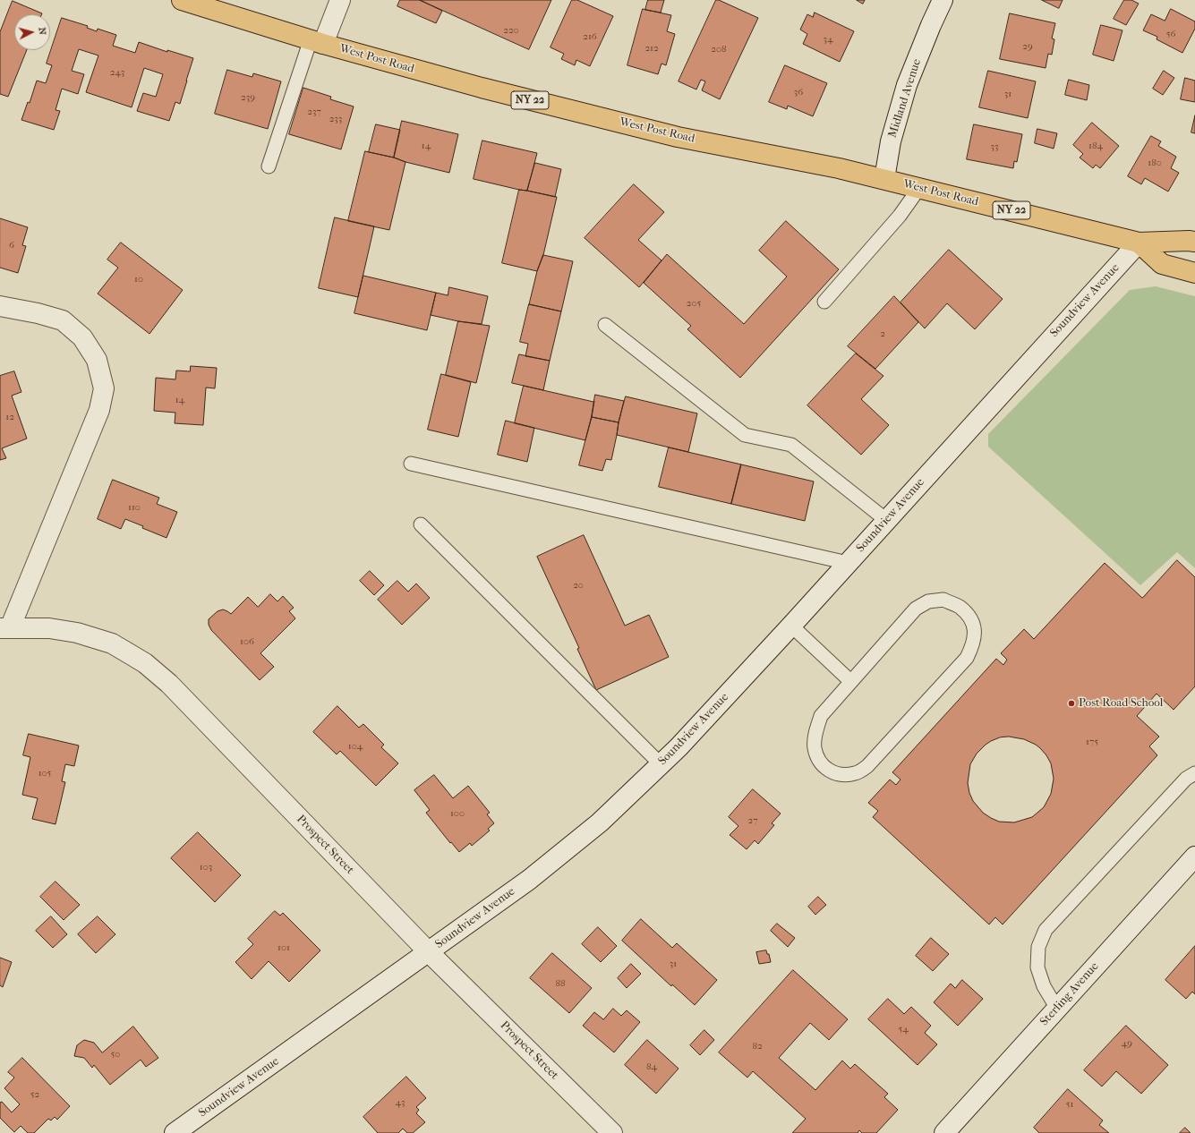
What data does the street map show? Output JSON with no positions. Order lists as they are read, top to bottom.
{
  "streets": {
    "main road": ["West Post Road", "NY 22"],
    "street": [
      "Midland Avenue",
      "Soundview Avenue",
      "Prospect Street",
      "Sterling Avenue"
    ]
  },
  "crossings": [
    ["West Post Road", "Midland Avenue"],
    ["West Post Road", "Soundview Avenue"],
    ["Soundview Avenue", "Prospect Street"]
  ],
  "places": ["Post Road School"],
  "house_numbers": [
    "220",
    "56",
    "216",
    "34",
    "29",
    "212",
    "208",
    "243",
    "36",
    "31",
    "239",
    "237",
    "233",
    "14",
    "184",
    "33",
    "180",
    "6",
    "10",
    "205",
    "2",
    "14",
    "12",
    "110",
    "20",
    "106",
    "175",
    "104",
    "105",
    "100",
    "27",
    "103",
    "101",
    "31",
    "88",
    "54",
    "49",
    "82",
    "50",
    "84",
    "52",
    "43",
    "51"
  ],
  "north": "right"
}
